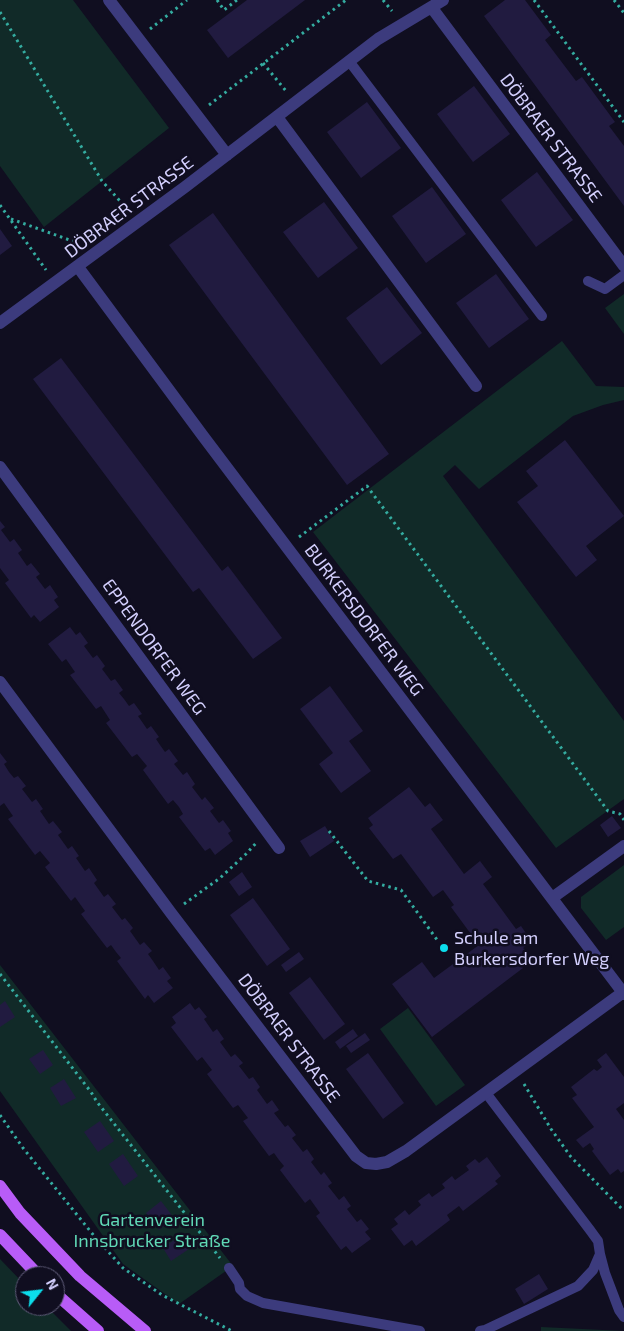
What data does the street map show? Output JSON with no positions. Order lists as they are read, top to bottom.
{
  "streets": {
    "street": ["DÖBRAER STRASSE", "BURKERSDORFER WEG", "EPPENDORFER WEG"]
  },
  "crossings": [
    ["DÖBRAER STRASSE", "BURKERSDORFER WEG"]
  ],
  "parks": ["Gartenverein Innsbrucker Straße"],
  "places": ["Schule am Burkersdorfer Weg"],
  "north": "top right"
}
